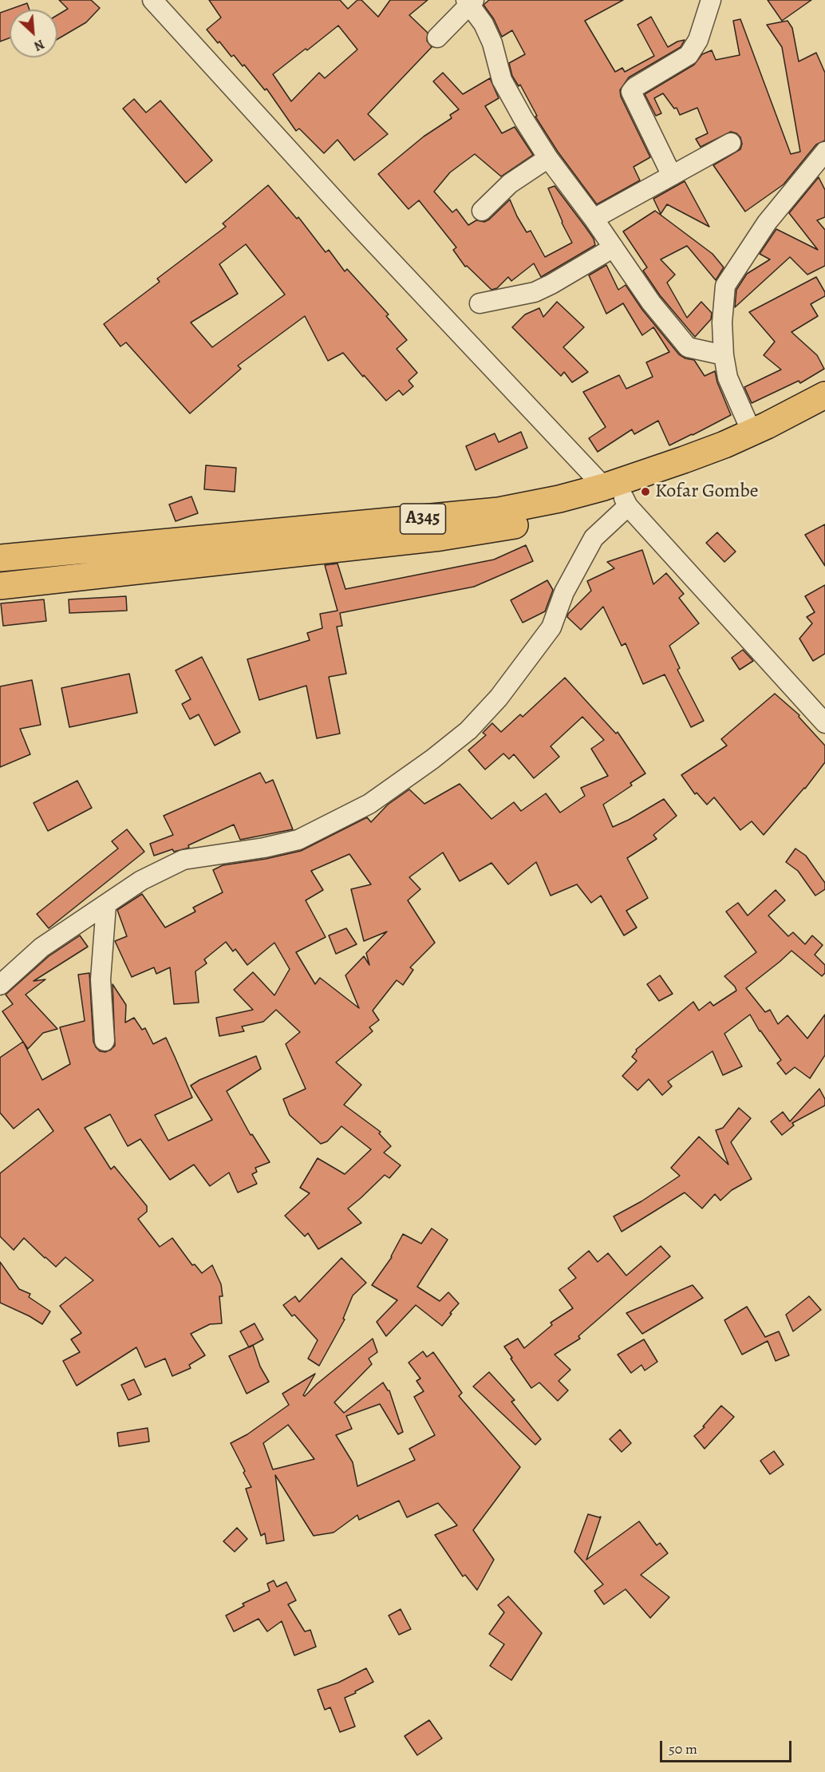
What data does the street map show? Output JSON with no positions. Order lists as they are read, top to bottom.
{
  "streets": {
    "highway": ["A345"]
  },
  "places": ["Kofar Gombe"],
  "scale_bar": "50 m",
  "north": "bottom right"
}
